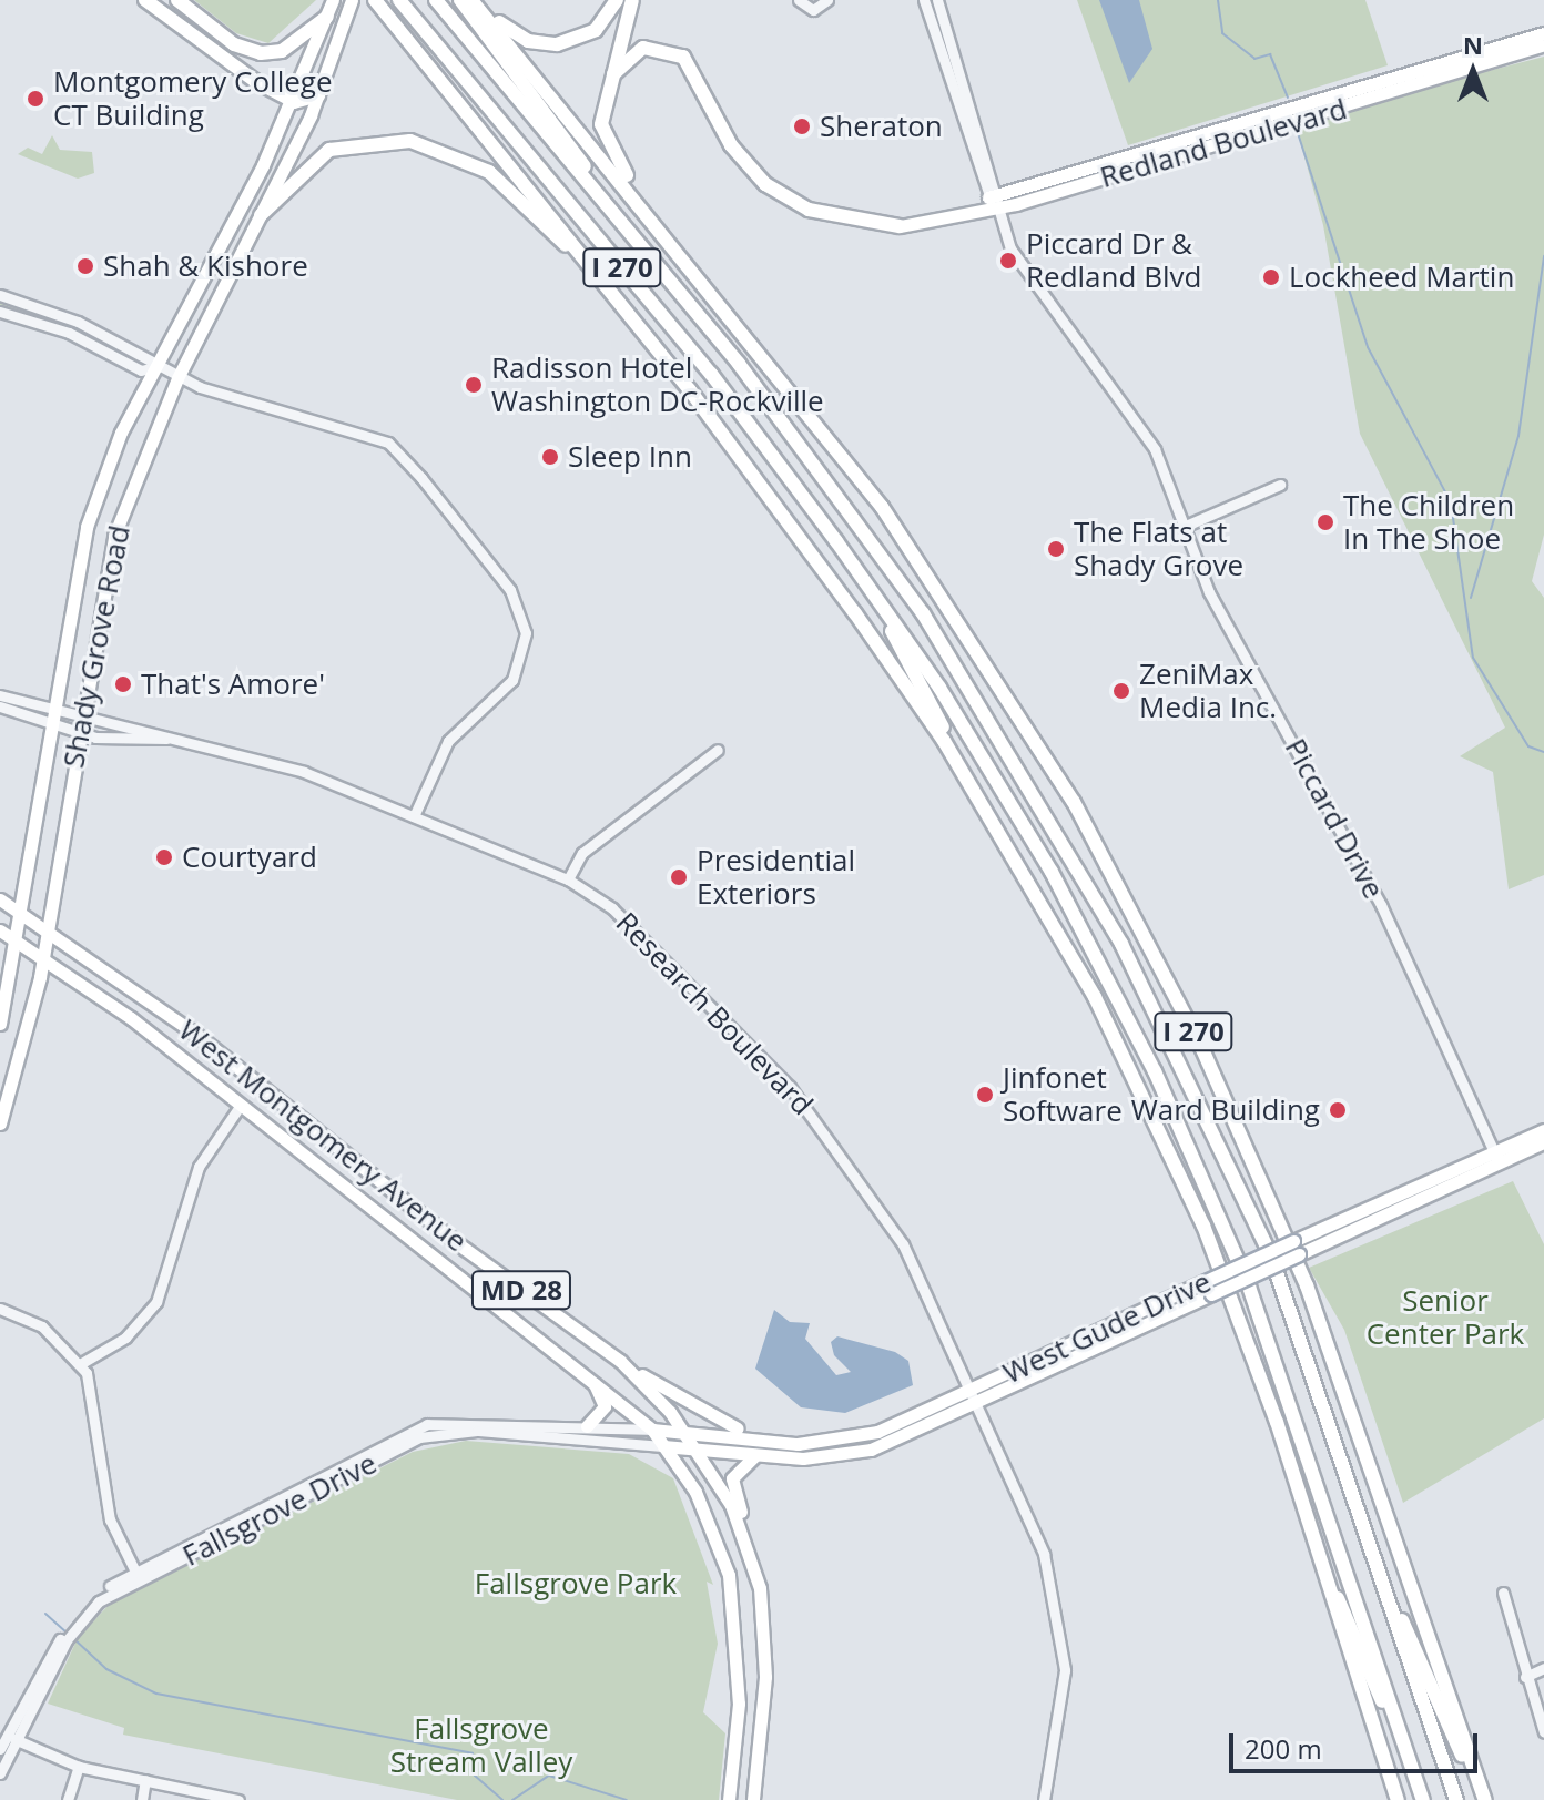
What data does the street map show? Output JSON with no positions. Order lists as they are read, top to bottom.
{
  "streets": {
    "highway": ["I 270"],
    "main road": [
      "Redland Boulevard",
      "Shady Grove Road",
      "West Montgomery Avenue",
      "MD 28",
      "West Gude Drive"
    ],
    "street": ["Piccard Drive", "Research Boulevard", "Fallsgrove Drive"]
  },
  "crossings": [
    ["Redland Boulevard", "Piccard Drive"],
    ["Shady Grove Road", "Research Boulevard"],
    ["Shady Grove Road", "West Montgomery Avenue"],
    ["Shady Grove Road", "MD 28"],
    ["Piccard Drive", "West Gude Drive"],
    ["Research Boulevard", "West Gude Drive"],
    ["West Montgomery Avenue", "MD 28"],
    ["West Montgomery Avenue", "West Gude Drive"],
    ["MD 28", "West Gude Drive"],
    ["MD 28", "Fallsgrove Drive"],
    ["West Gude Drive", "Fallsgrove Drive"]
  ],
  "parks": ["Senior Center Park", "Fallsgrove Park", "Fallsgrove Stream Valley"],
  "places": [
    "Montgomery College CT Building",
    "Sheraton",
    "Piccard Dr & Redland Blvd",
    "Shah & Kishore",
    "Lockheed Martin",
    "Radisson Hotel Washington DC-Rockville",
    "Sleep Inn",
    "The Children In The Shoe",
    "The Flats at Shady Grove",
    "That's Amore'",
    "ZeniMax Media Inc.",
    "Courtyard",
    "Presidential Exteriors",
    "Jinfonet Software",
    "Ward Building"
  ],
  "scale_bar": "200 m",
  "north": "top"
}
